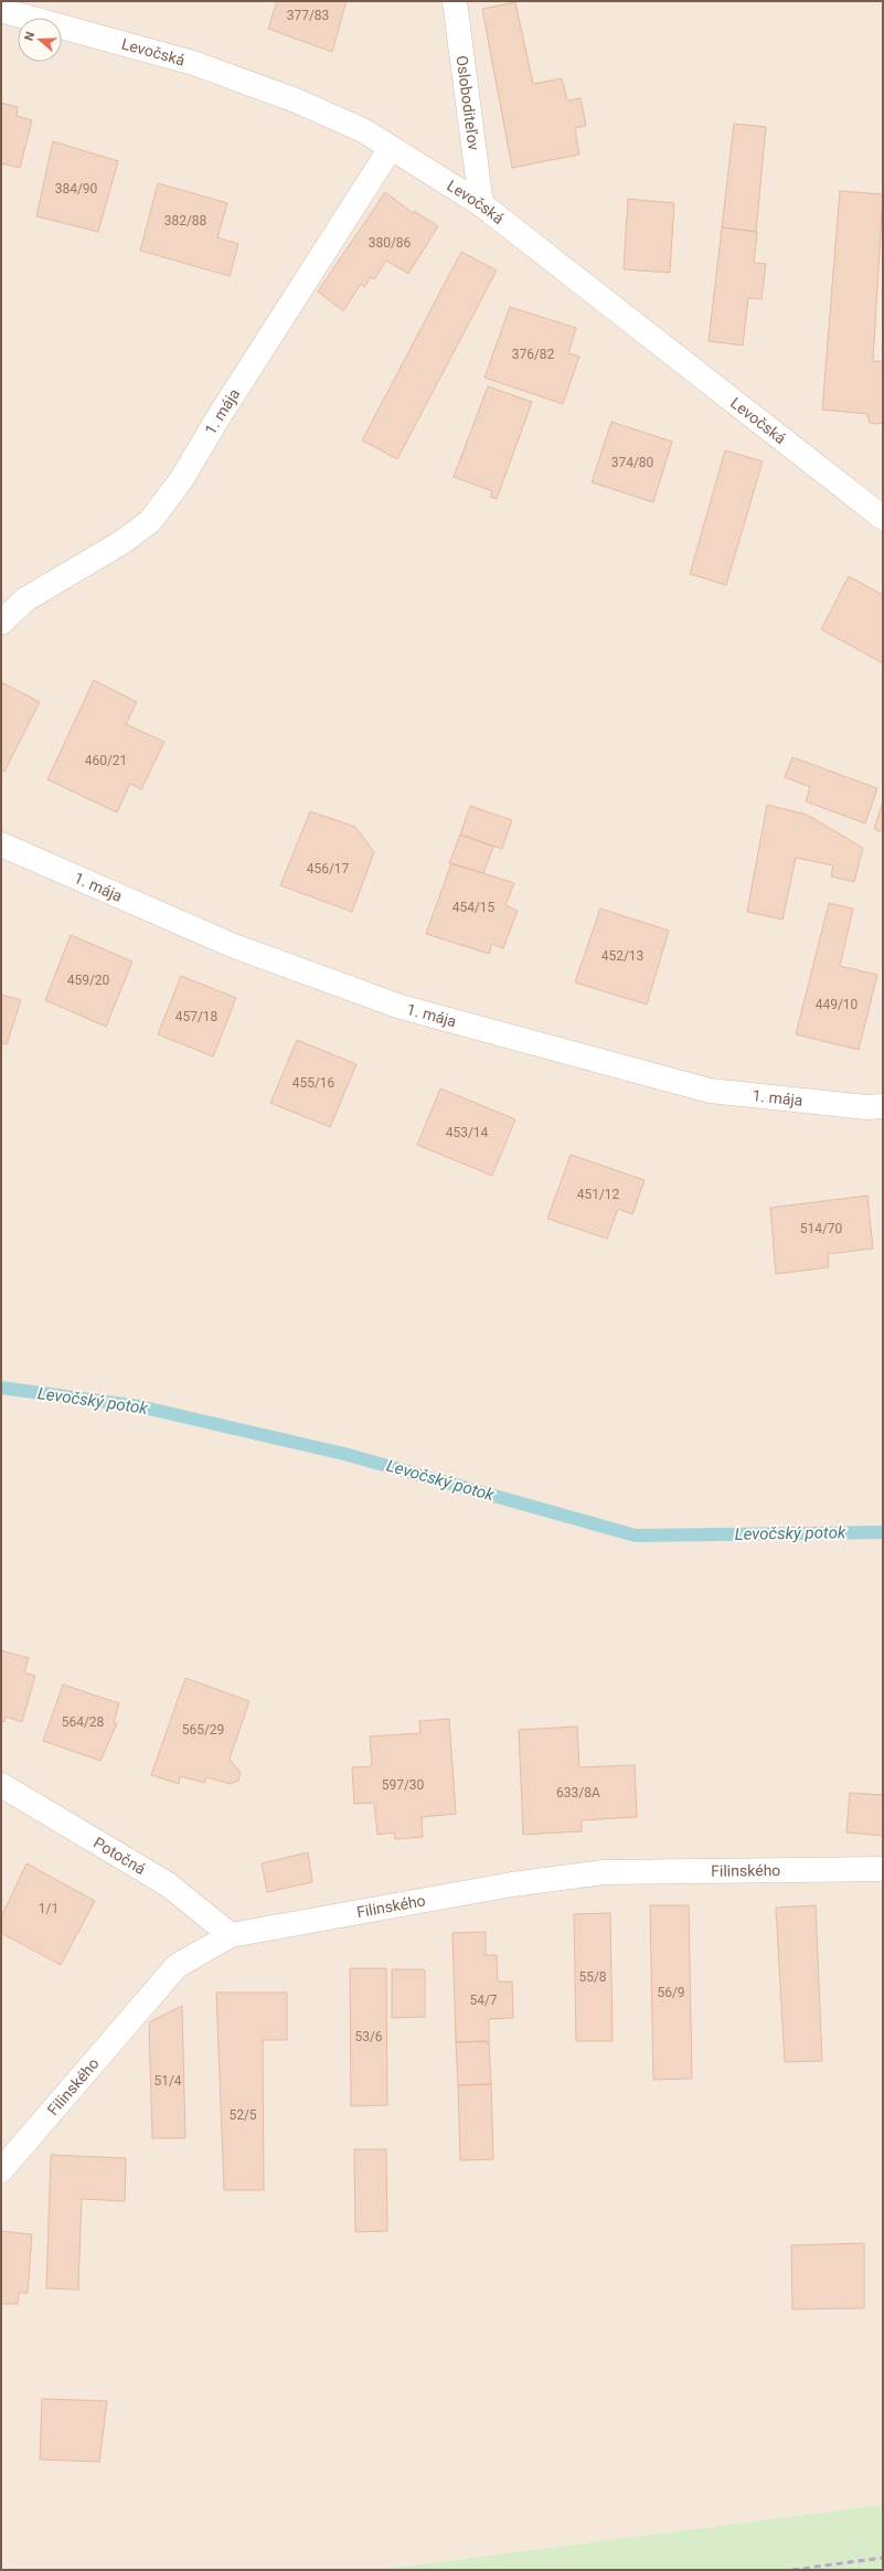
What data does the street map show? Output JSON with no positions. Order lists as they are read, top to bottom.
{
  "streets": {
    "street": [
      "Levočská",
      "Osloboditeľov",
      "1. mája",
      "Potočná",
      "Filinského"
    ]
  },
  "crossings": [
    ["Levočská", "Osloboditeľov"],
    ["Levočská", "1. mája"],
    ["Potočná", "Filinského"]
  ],
  "water": ["Levočský potok"],
  "house_numbers": [
    "377/83",
    "384/90",
    "382/88",
    "380/86",
    "376/82",
    "374/80",
    "460/21",
    "456/17",
    "454/15",
    "452/13",
    "459/20",
    "449/10",
    "457/18",
    "455/16",
    "453/14",
    "451/12",
    "514/70",
    "564/28",
    "565/29",
    "597/30",
    "633/8A",
    "1/1",
    "55/8",
    "56/9",
    "54/7",
    "53/6",
    "51/4",
    "52/5"
  ],
  "north": "left"
}
